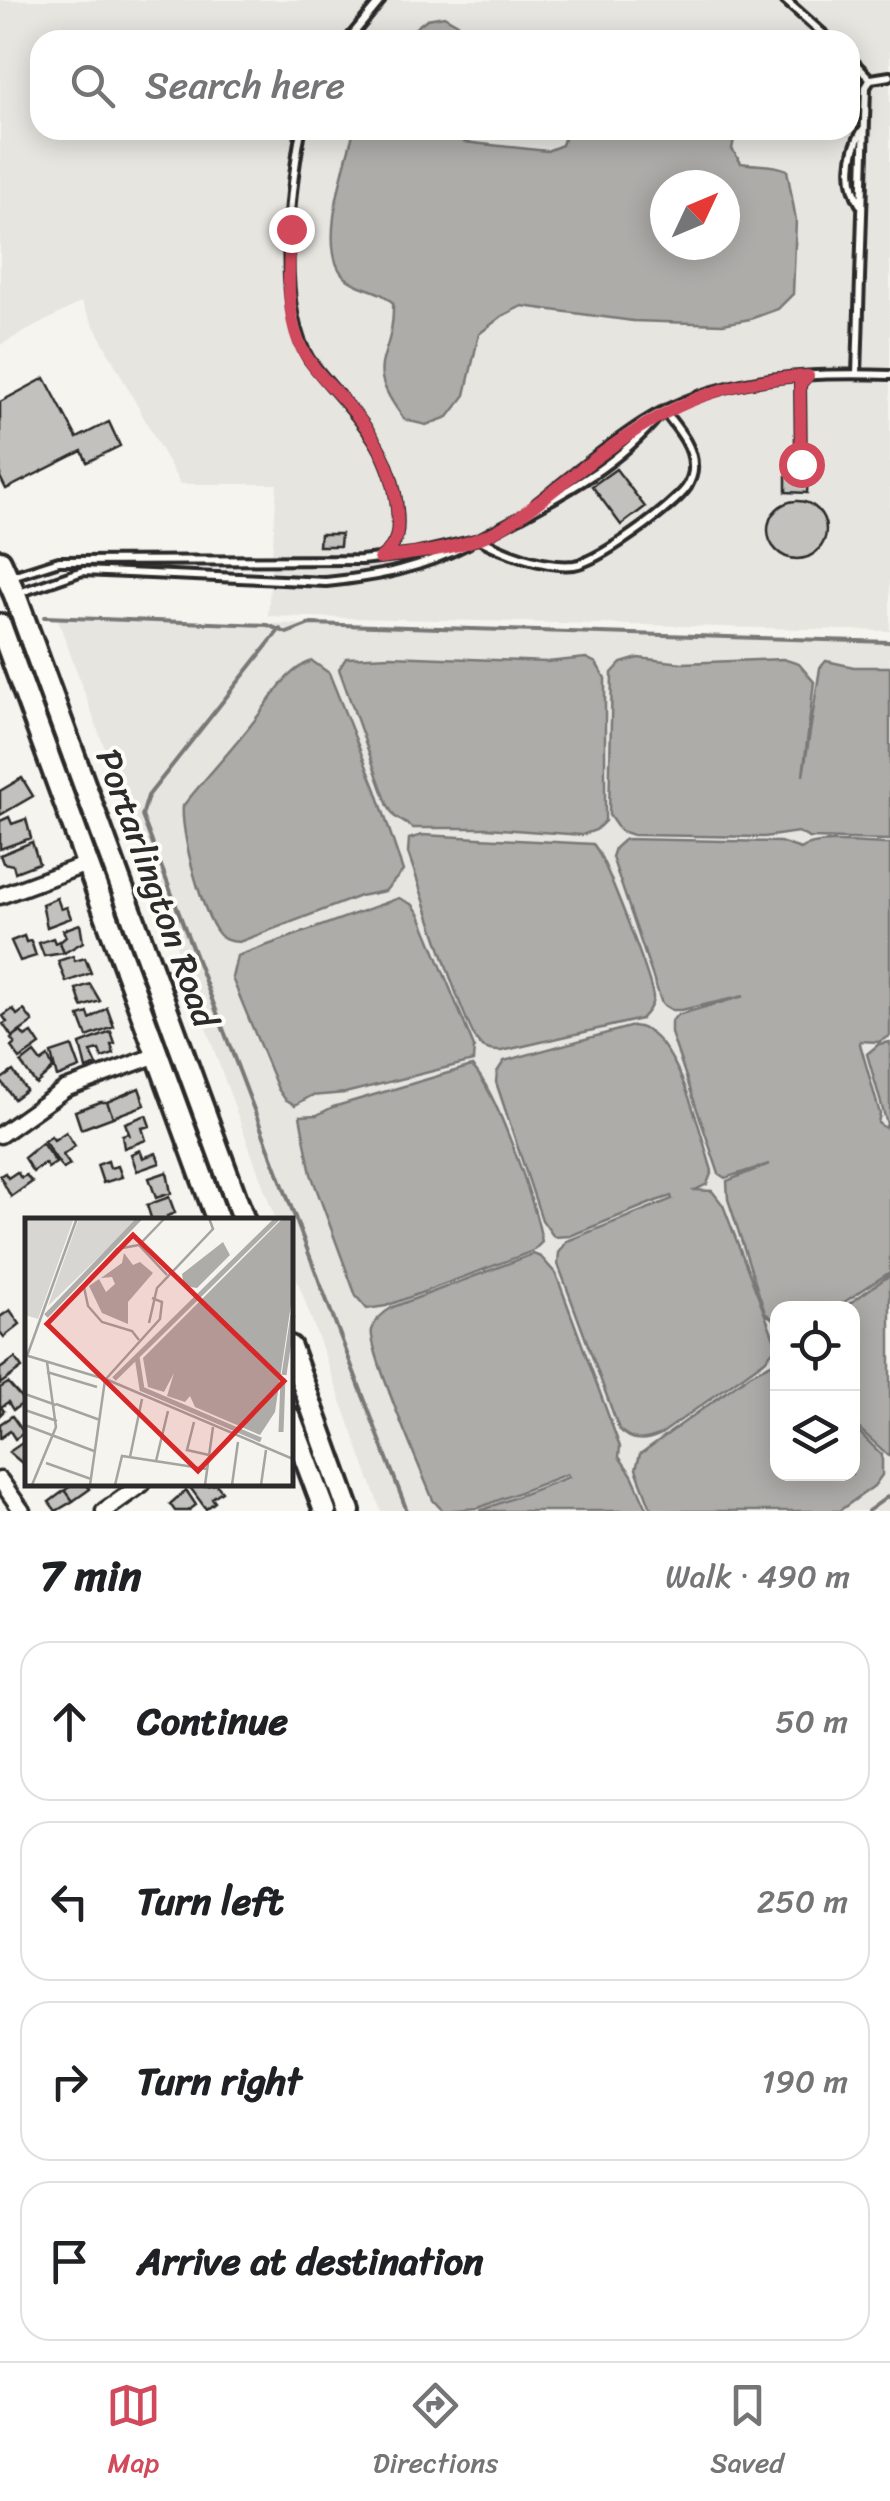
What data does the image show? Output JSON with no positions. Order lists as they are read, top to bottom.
{
  "streets": {
    "main road": ["Portarlington Road"]
  },
  "north": "top right",
  "page": {
    "search": "Search here",
    "heading": ["7 min", "Walk · 490 m"],
    "list": [
      ["Continue", "50 m"],
      ["Turn left", "250 m"],
      ["Turn right", "190 m"],
      "Arrive at destination"
    ],
    "nav": ["Map", "Directions", "Saved"]
  }
}
